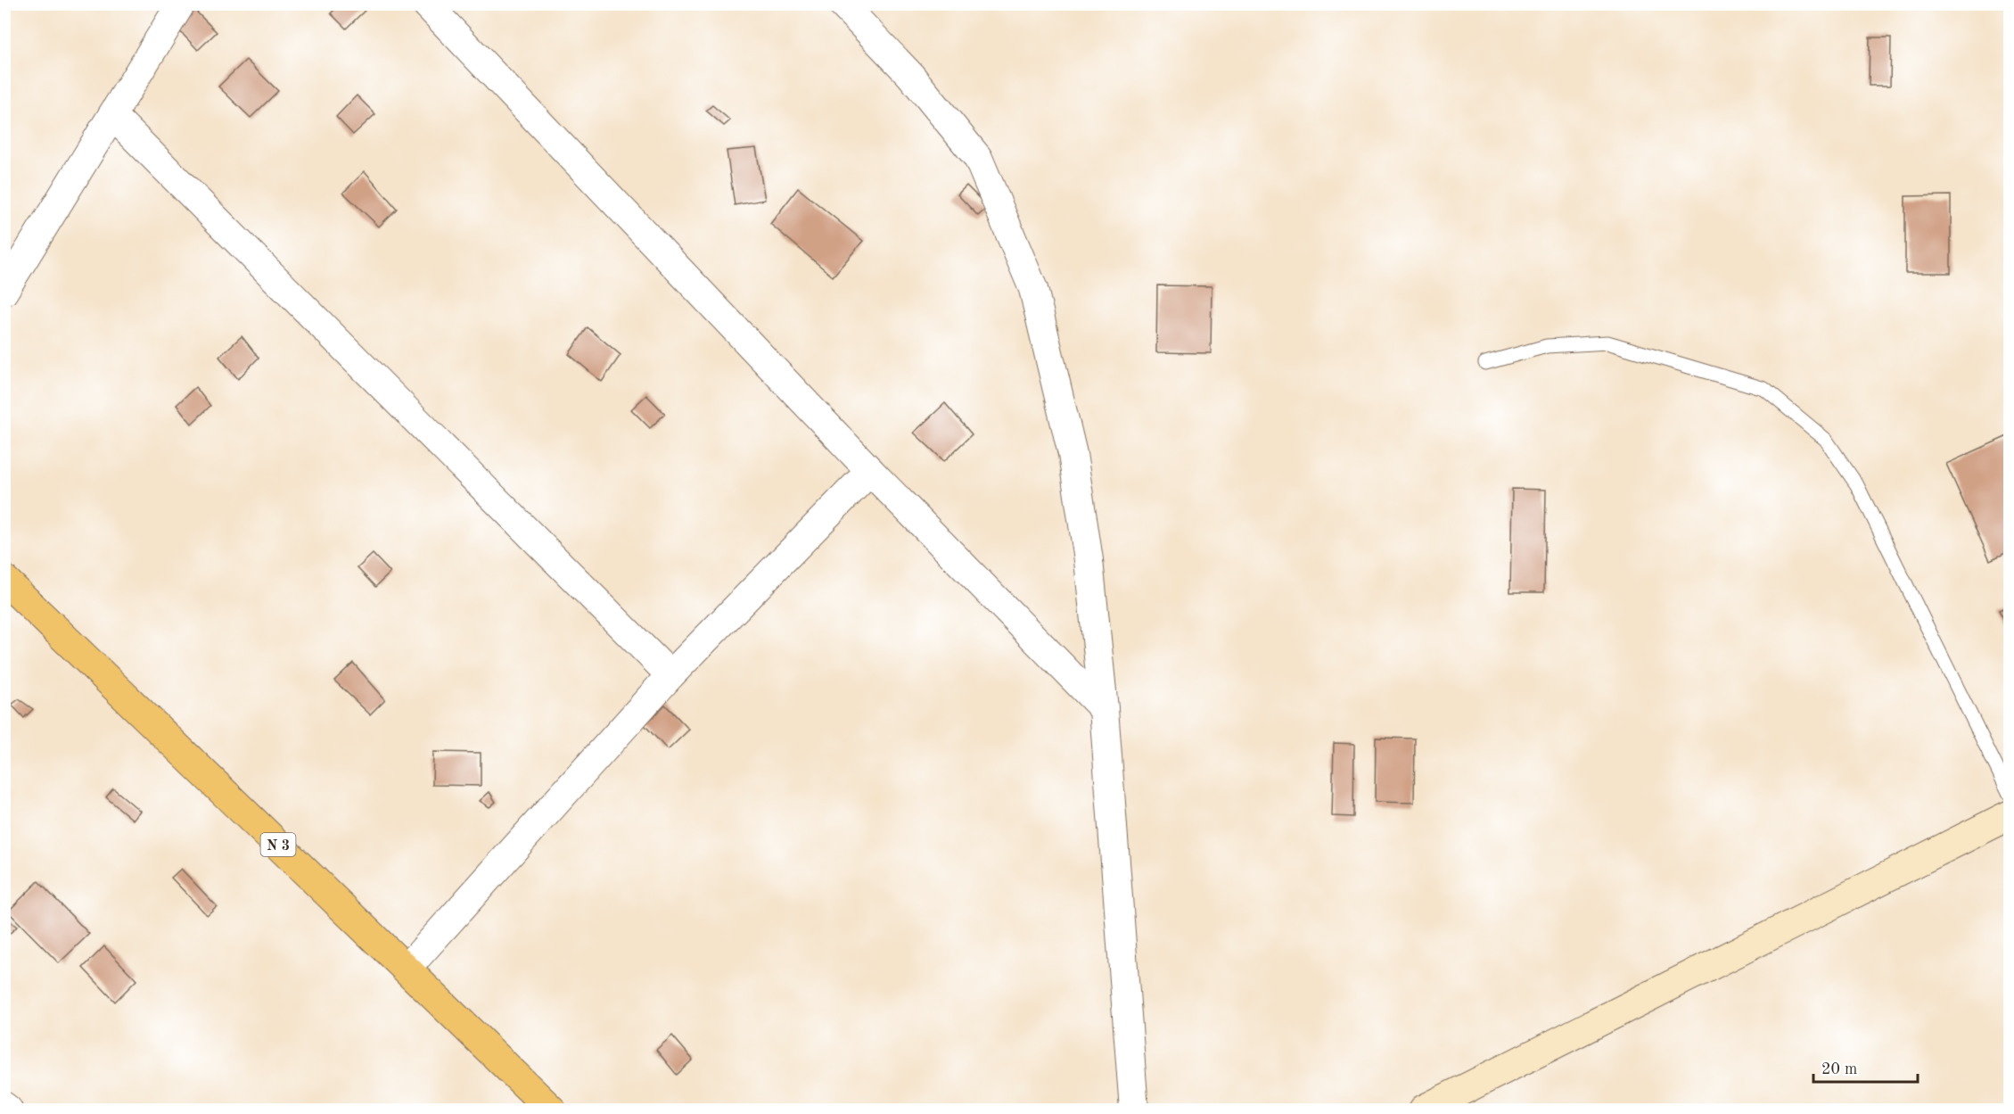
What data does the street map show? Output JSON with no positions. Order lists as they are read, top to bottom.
{
  "streets": {
    "main road": ["N 3"]
  },
  "scale_bar": "20 m"
}
